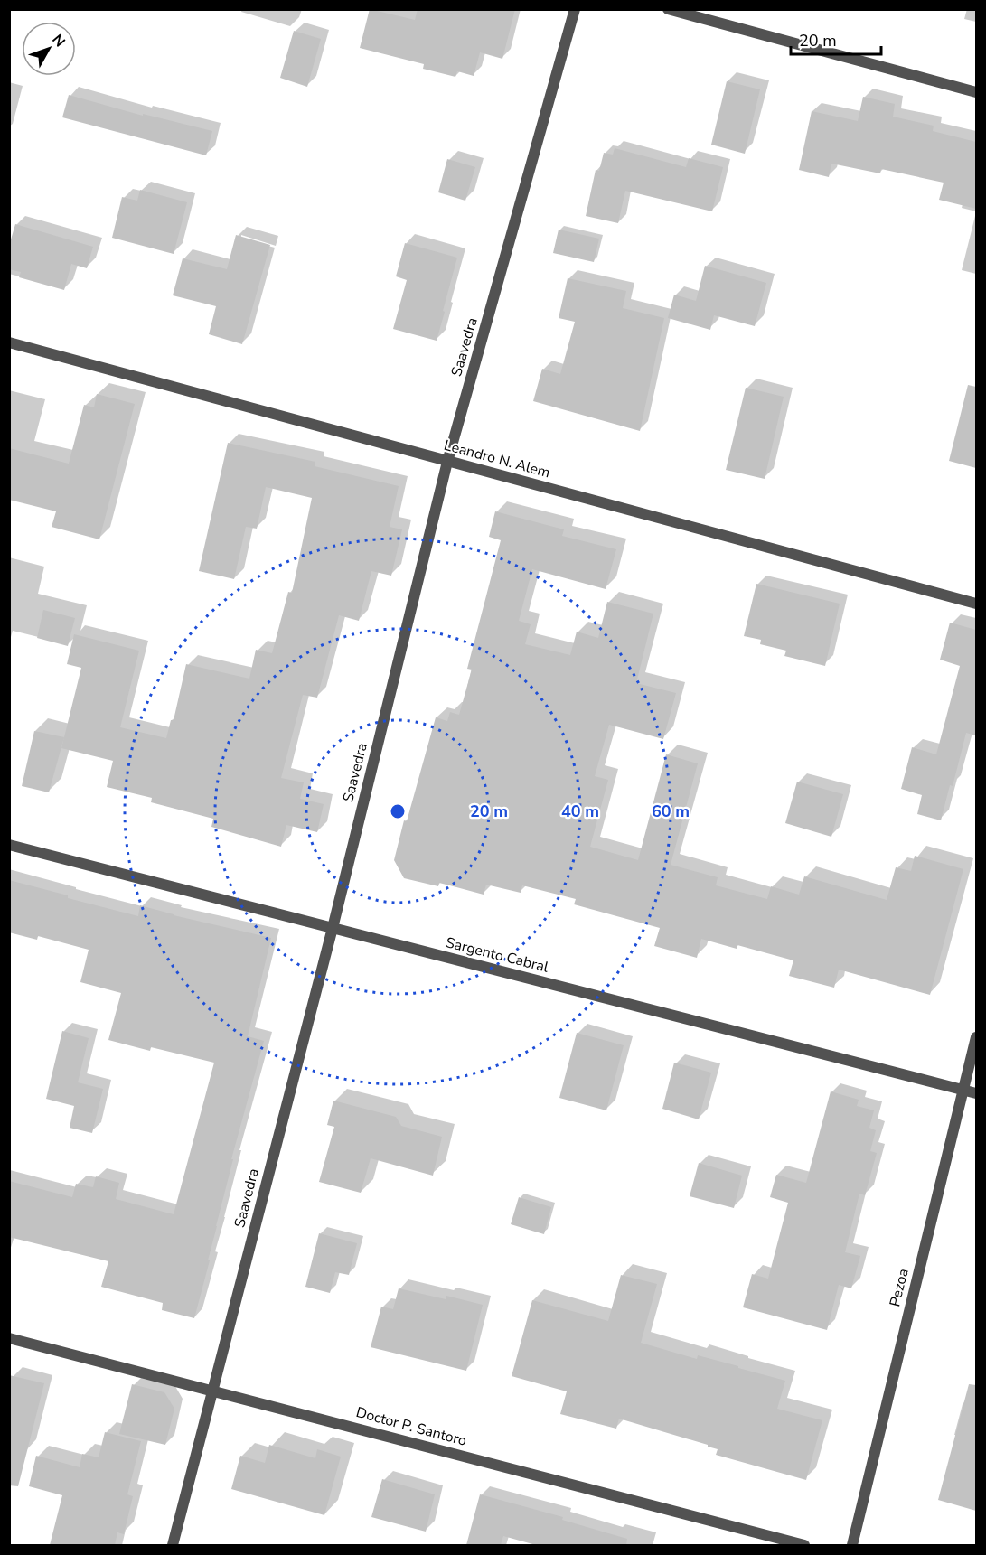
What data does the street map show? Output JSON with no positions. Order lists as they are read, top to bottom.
{
  "streets": {
    "street": [
      "Saavedra",
      "Leandro N. Alem",
      "Sargento Cabral",
      "Pezoa",
      "Doctor P. Santoro"
    ]
  },
  "crossings": [
    ["Saavedra", "Leandro N. Alem"],
    ["Saavedra", "Sargento Cabral"],
    ["Saavedra", "Doctor P. Santoro"],
    ["Sargento Cabral", "Pezoa"]
  ],
  "scale_bar": "20 m",
  "north": "top right",
  "rings": ["20 m", "40 m", "60 m"]
}
